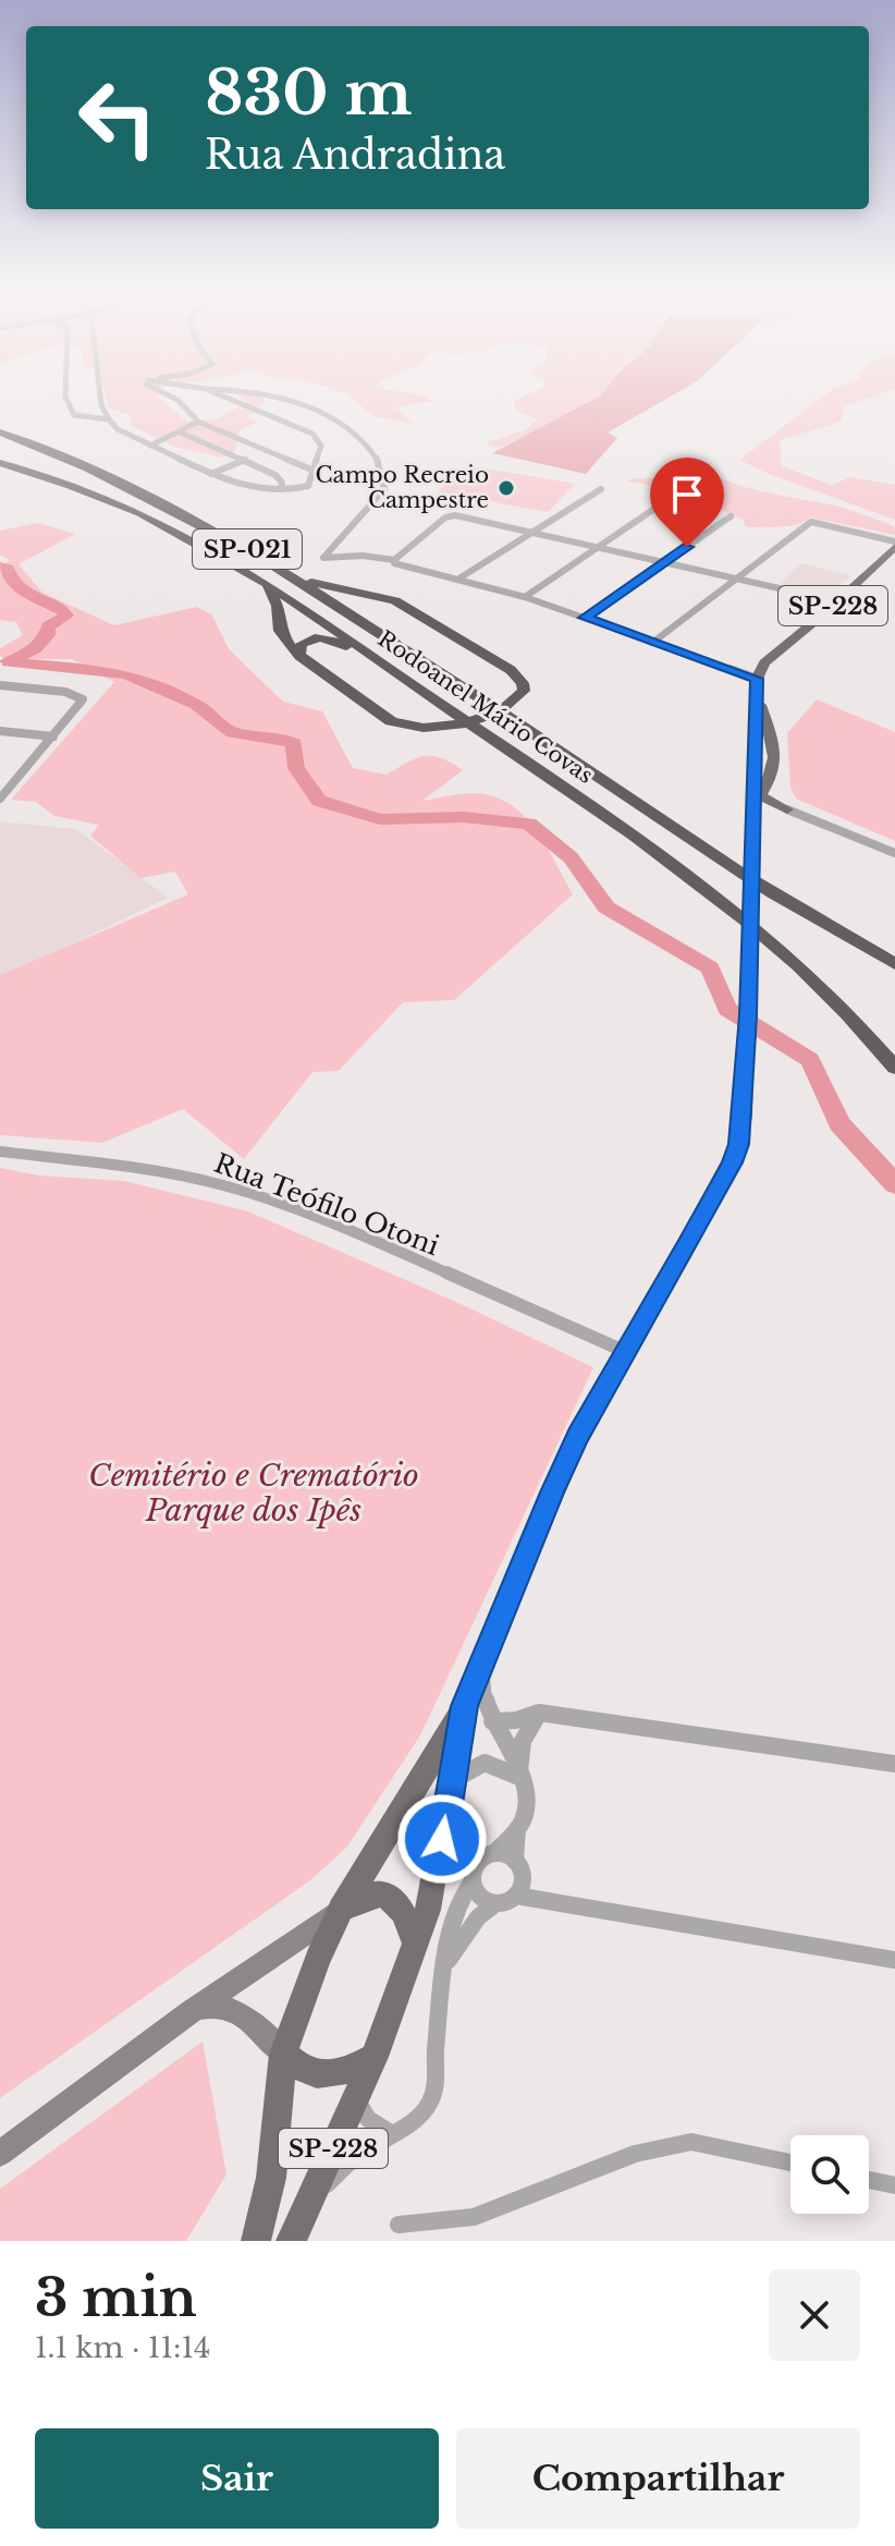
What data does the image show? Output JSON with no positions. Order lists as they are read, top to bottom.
{
  "streets": {
    "highway": ["SP-021", "Rodoanel Mário Covas"],
    "main road": ["SP-228"],
    "street": ["Rua Teófilo Otoni"]
  },
  "crossings": [
    ["SP-228", "Rua Teófilo Otoni"]
  ],
  "parks": ["Cemitério e Crematório Parque dos Ipês"],
  "places": ["Campo Recreio Campestre"],
  "page": {
    "turn": ["830 m", "Rua Andradina"],
    "heading": ["3 min", "1.1 km · 11:14"],
    "buttons": ["Sair", "Compartilhar"]
  }
}
